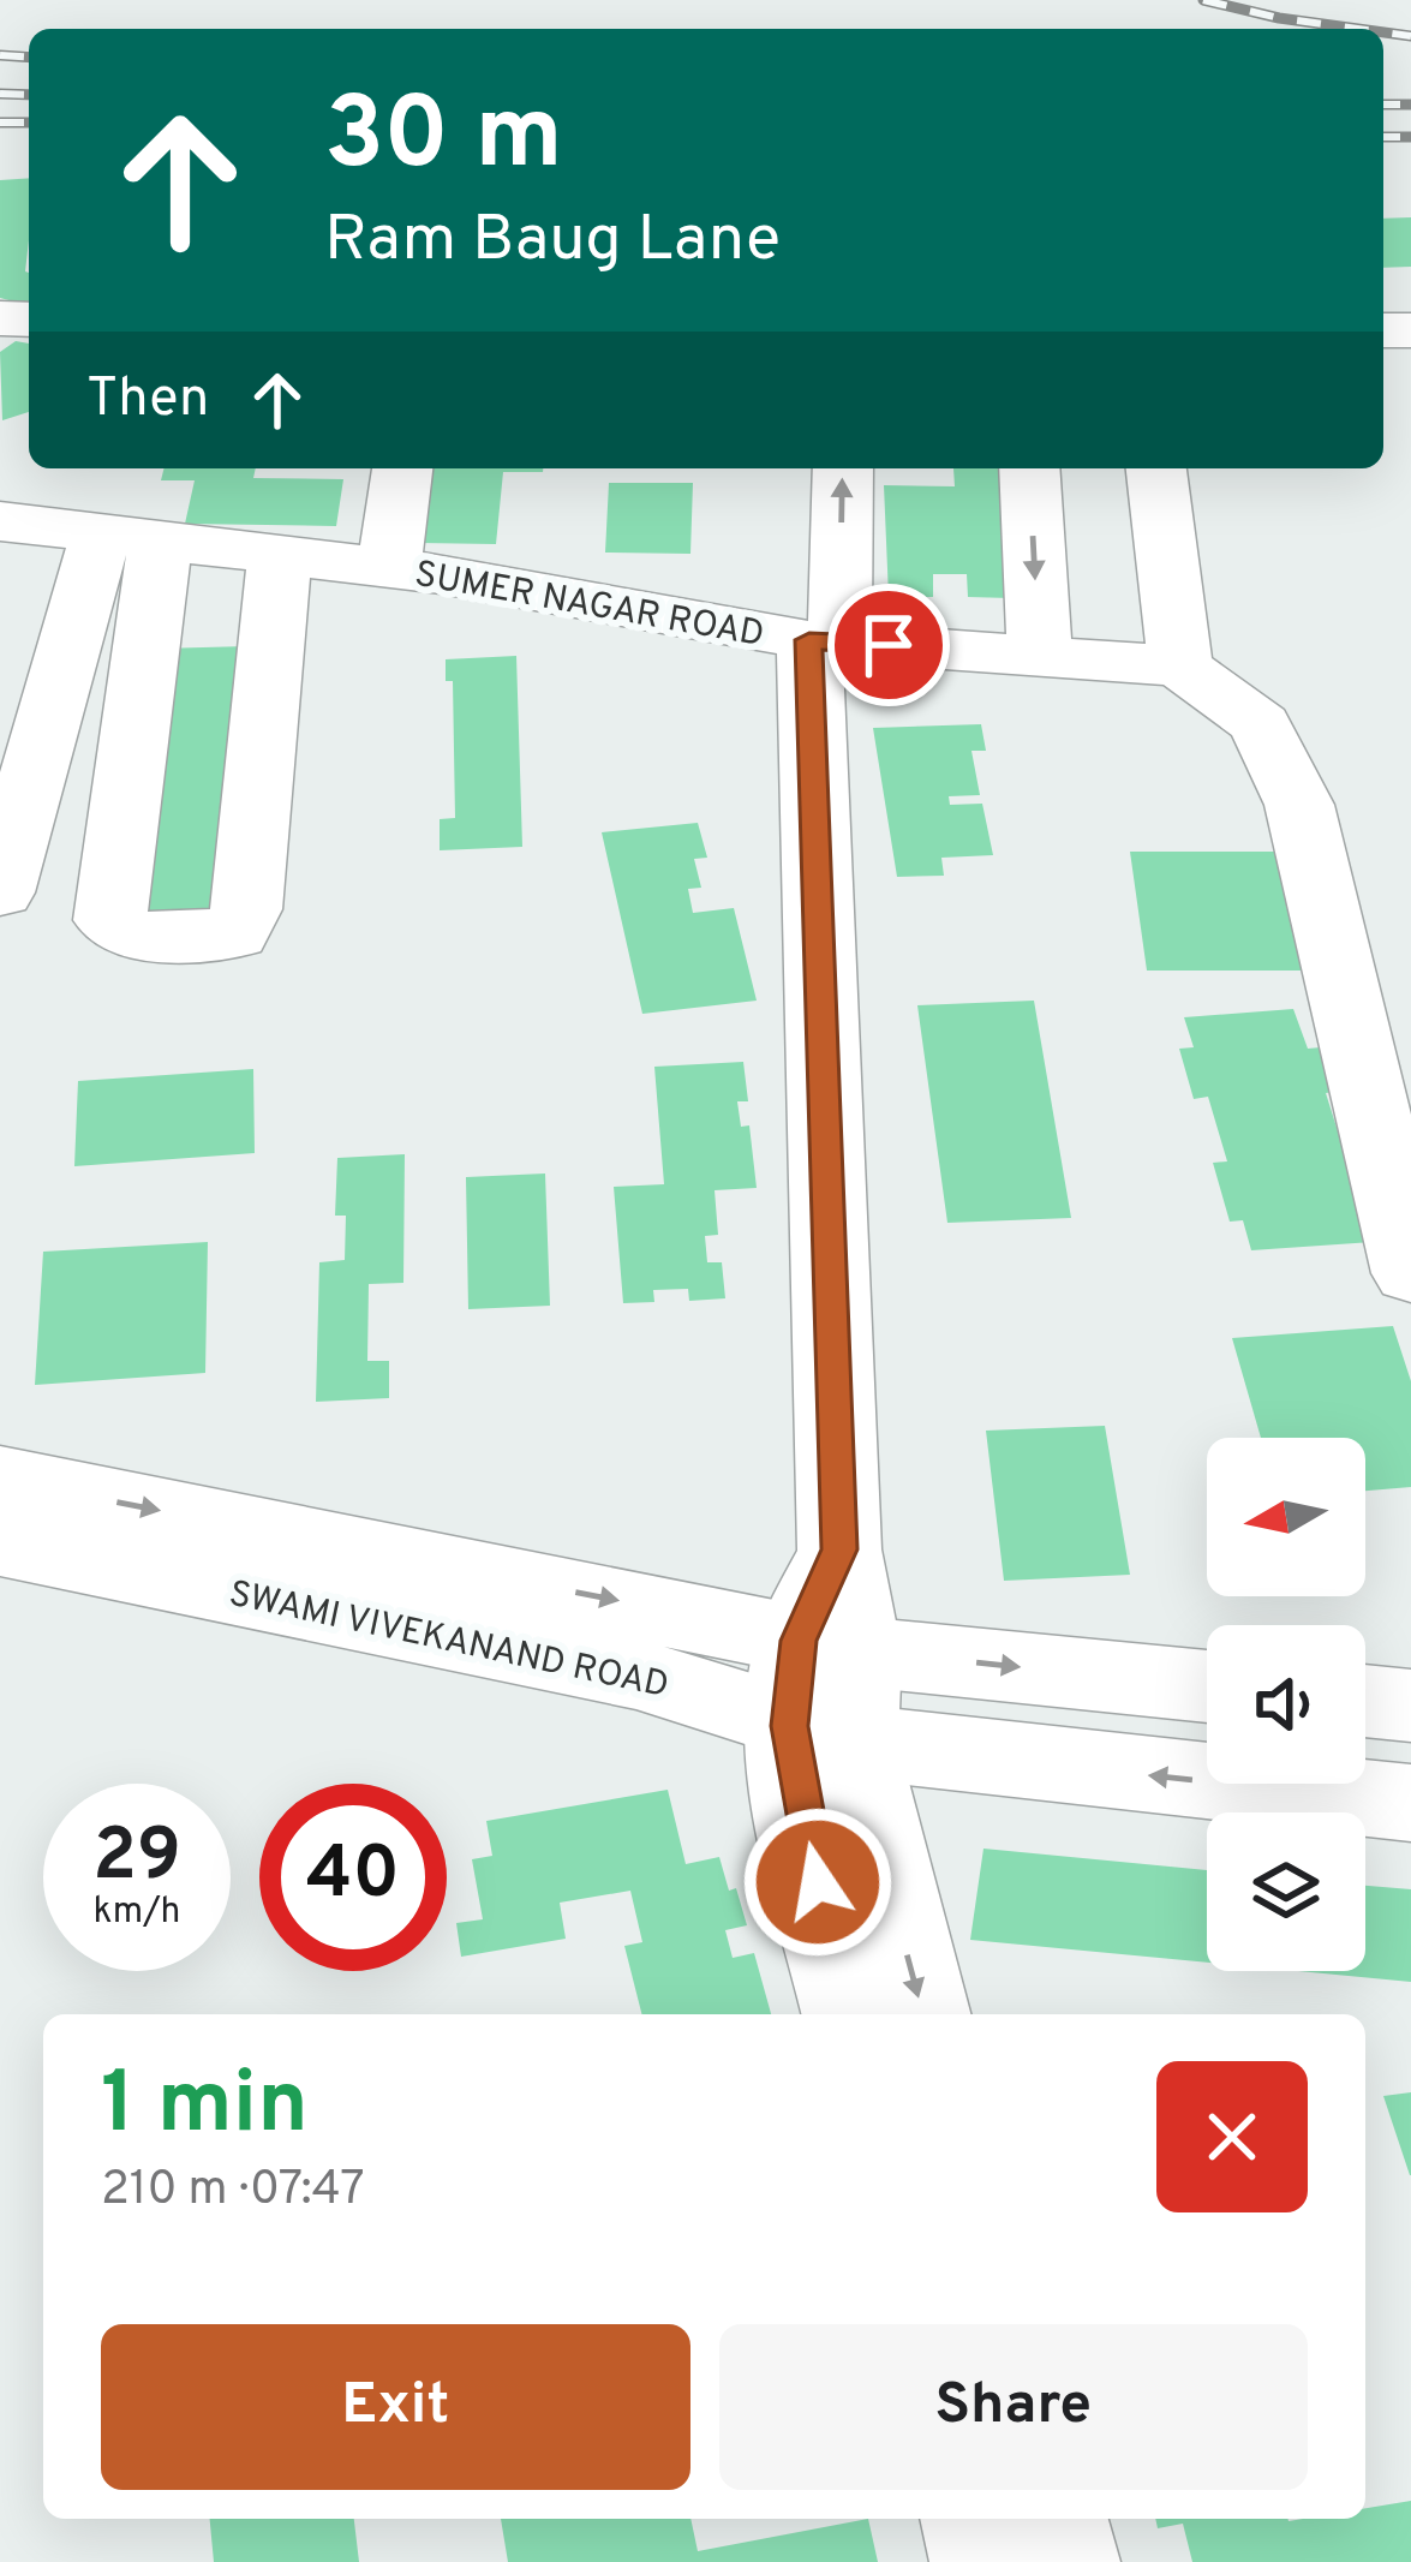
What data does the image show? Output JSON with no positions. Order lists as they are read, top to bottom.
{
  "streets": {
    "street": ["SUMER NAGAR ROAD", "SWAMI VIVEKANAND ROAD"]
  },
  "north": "left",
  "page": {
    "turn": ["30 m", "Ram Baug Lane"],
    "then": "Then",
    "speed": "29 km/h",
    "limit": "40",
    "heading": ["1 min", "210 m · 07:47"],
    "buttons": ["Exit", "Share"]
  }
}
